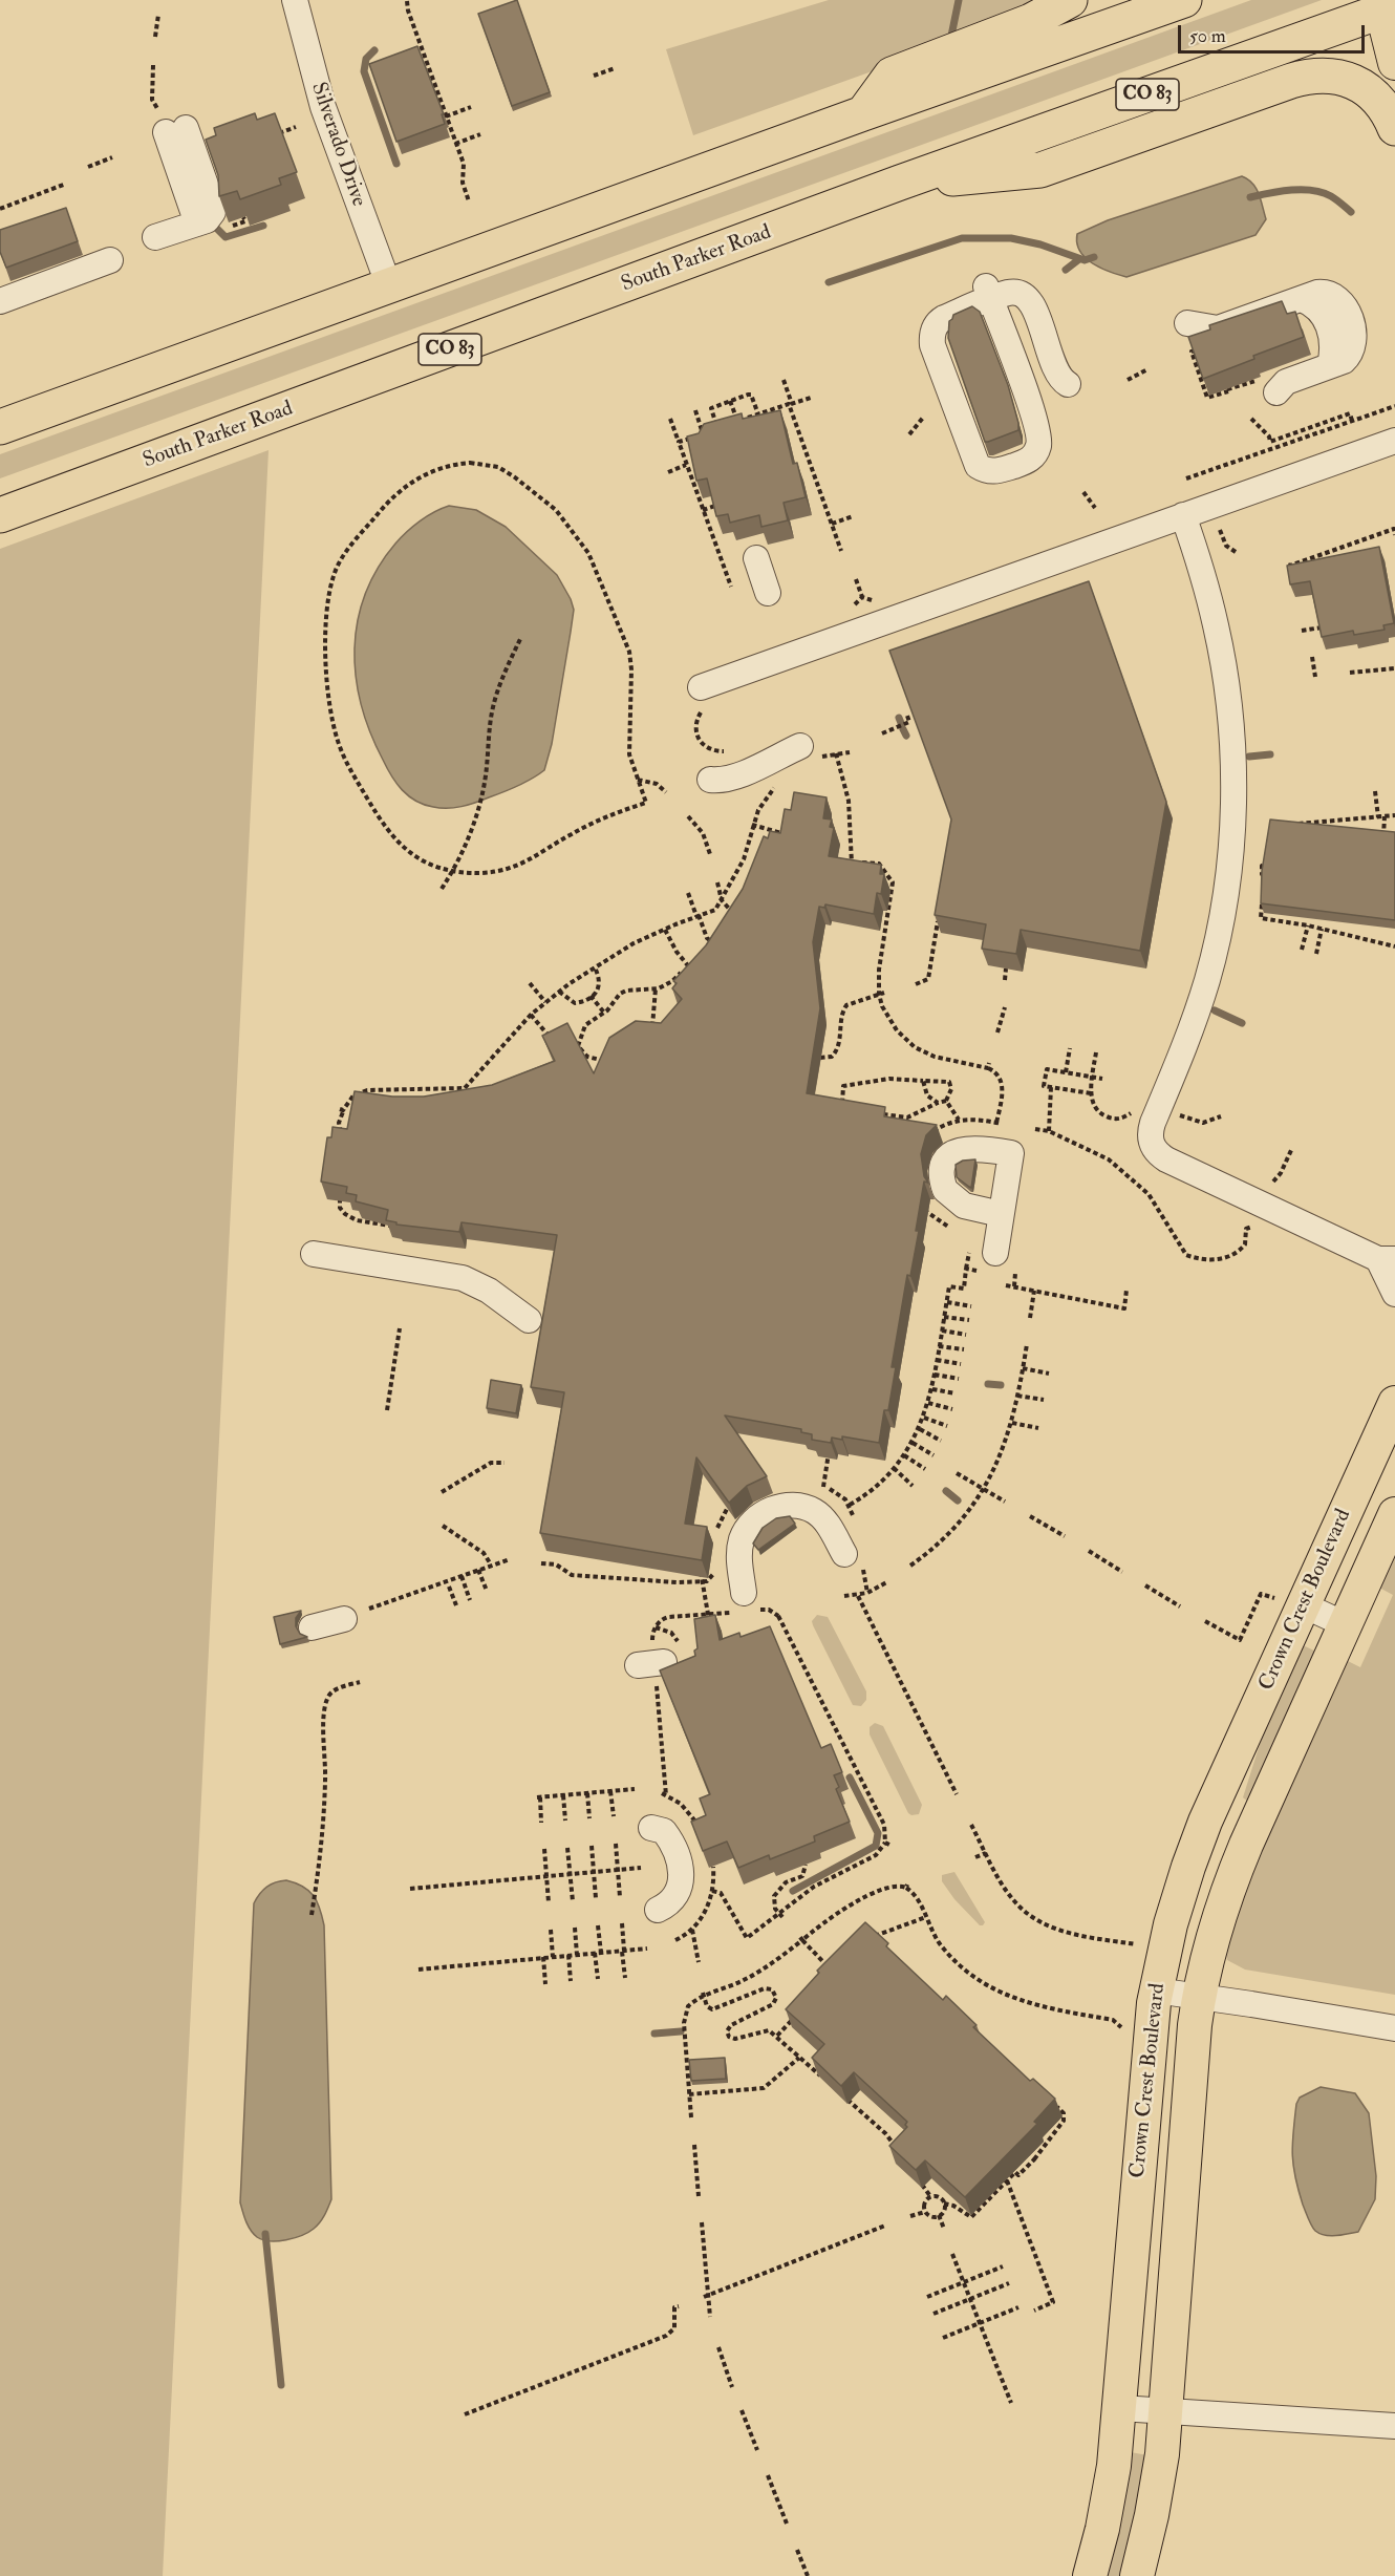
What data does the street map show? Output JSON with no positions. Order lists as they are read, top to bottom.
{
  "streets": {
    "highway": ["CO 83", "South Parker Road"],
    "main road": ["Crown Crest Boulevard"],
    "street": ["Silverado Drive"]
  },
  "scale_bar": "50 m"
}
